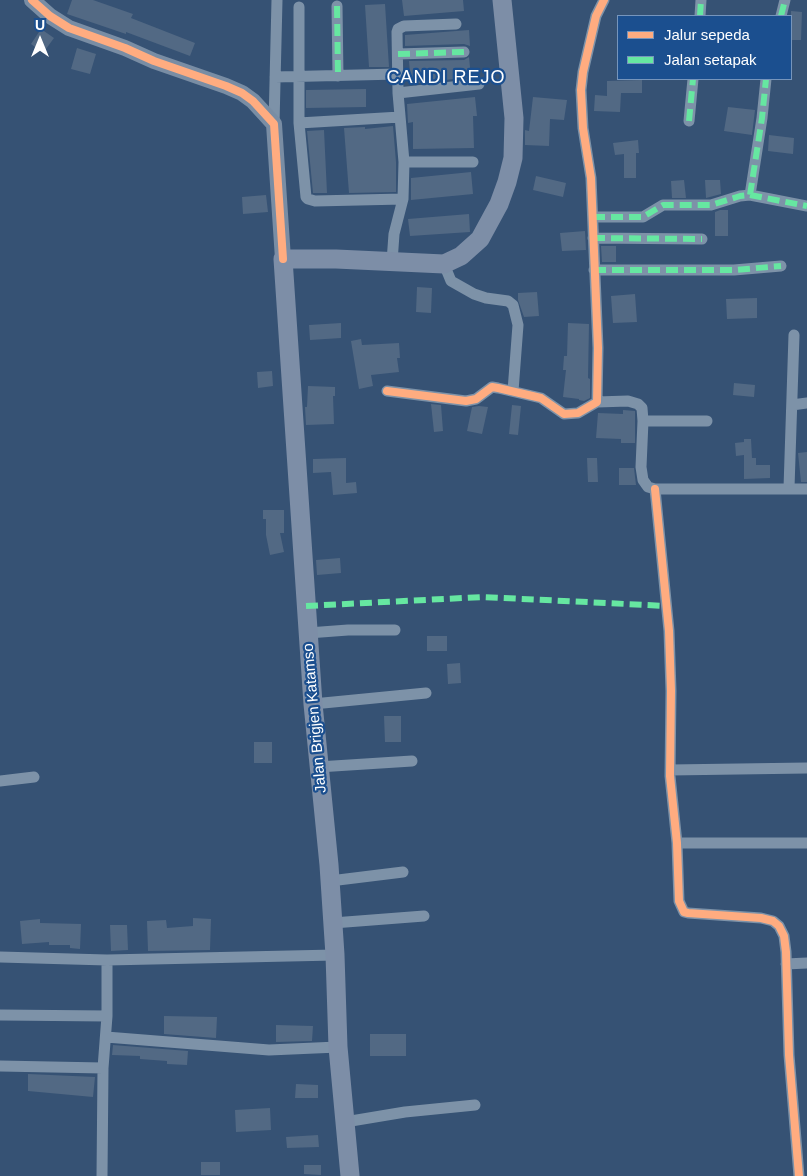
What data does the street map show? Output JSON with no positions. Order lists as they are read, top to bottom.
{
  "streets": {
    "main road": ["Jalan Brigjen Katamso"]
  },
  "districts": ["CANDI REJO"],
  "legend": ["Jalur sepeda", "Jalan setapak"],
  "north": "top"
}
